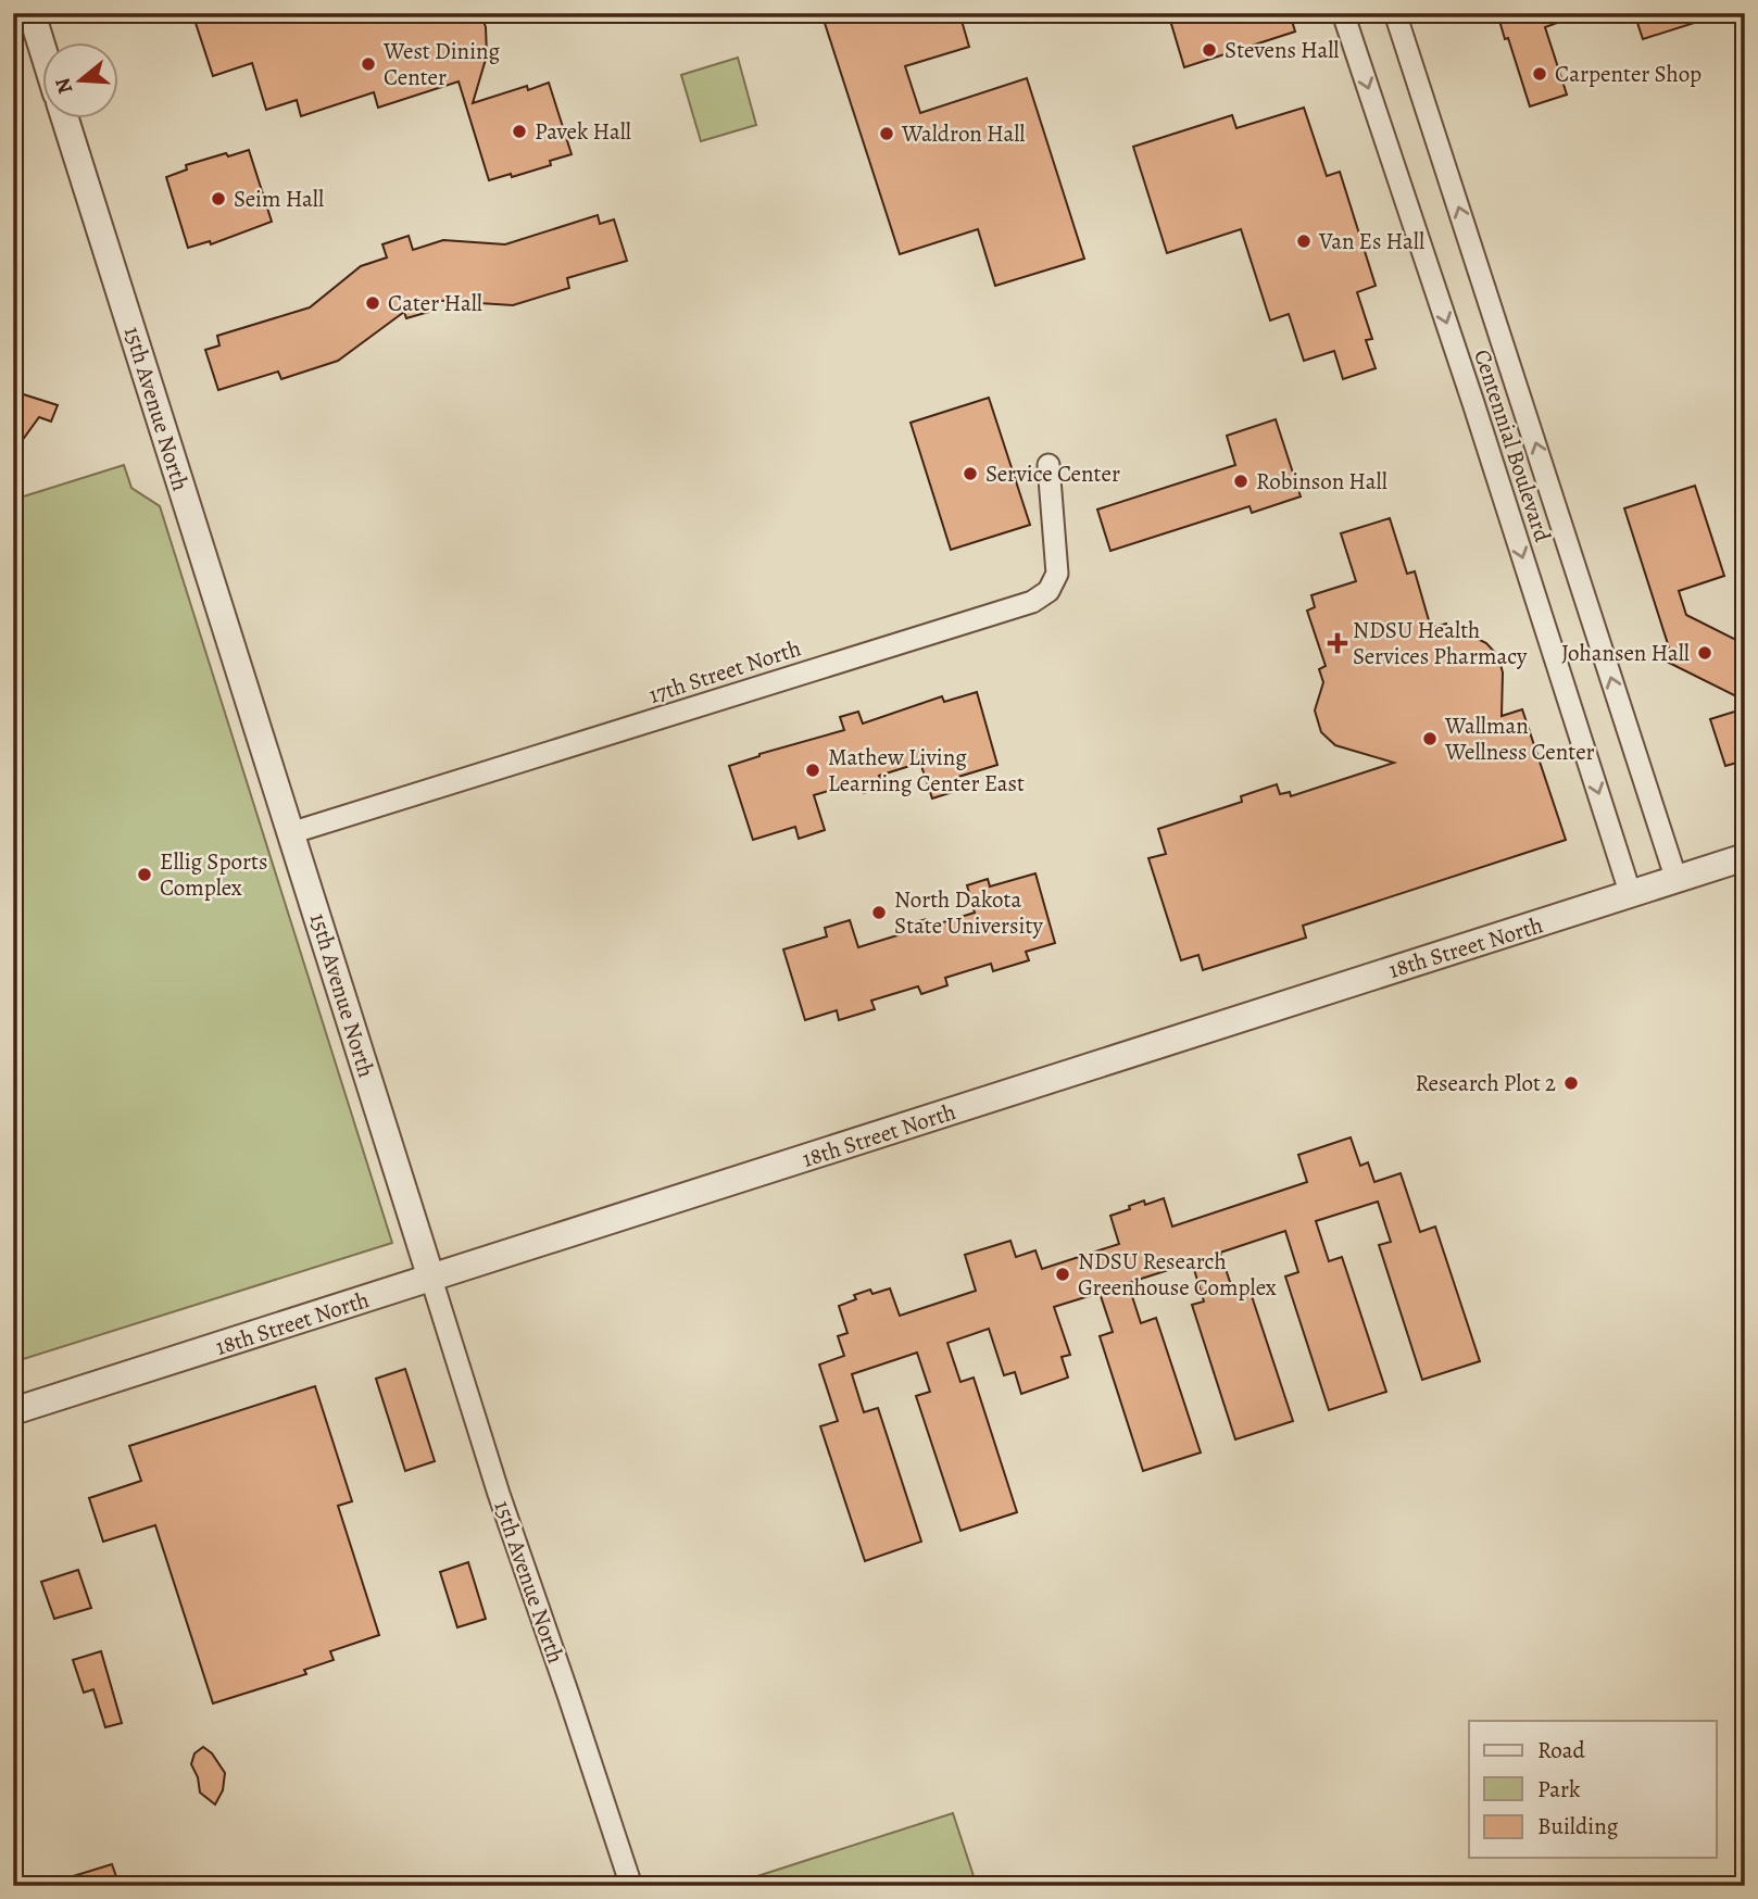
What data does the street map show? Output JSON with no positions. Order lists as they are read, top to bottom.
{
  "streets": {
    "street": [
      "15th Avenue North",
      "Centennial Boulevard",
      "17th Street North",
      "18th Street North"
    ]
  },
  "crossings": [
    ["15th Avenue North", "17th Street North"],
    ["15th Avenue North", "18th Street North"],
    ["Centennial Boulevard", "18th Street North"]
  ],
  "places": {
    "other": [
      "Stevens Hall",
      "West Dining Center",
      "Carpenter Shop",
      "Pavek Hall",
      "Waldron Hall",
      "Seim Hall",
      "Van Es Hall",
      "Cater Hall",
      "Service Center",
      "Robinson Hall",
      "Johansen Hall",
      "Wallman Wellness Center",
      "Mathew Living Learning Center East",
      "Ellig Sports Complex",
      "North Dakota State University",
      "Research Plot 2",
      "NDSU Research Greenhouse Complex"
    ],
    "health": ["NDSU Health Services Pharmacy"]
  },
  "legend": ["Road", "Park", "Building"],
  "north": "left"
}
